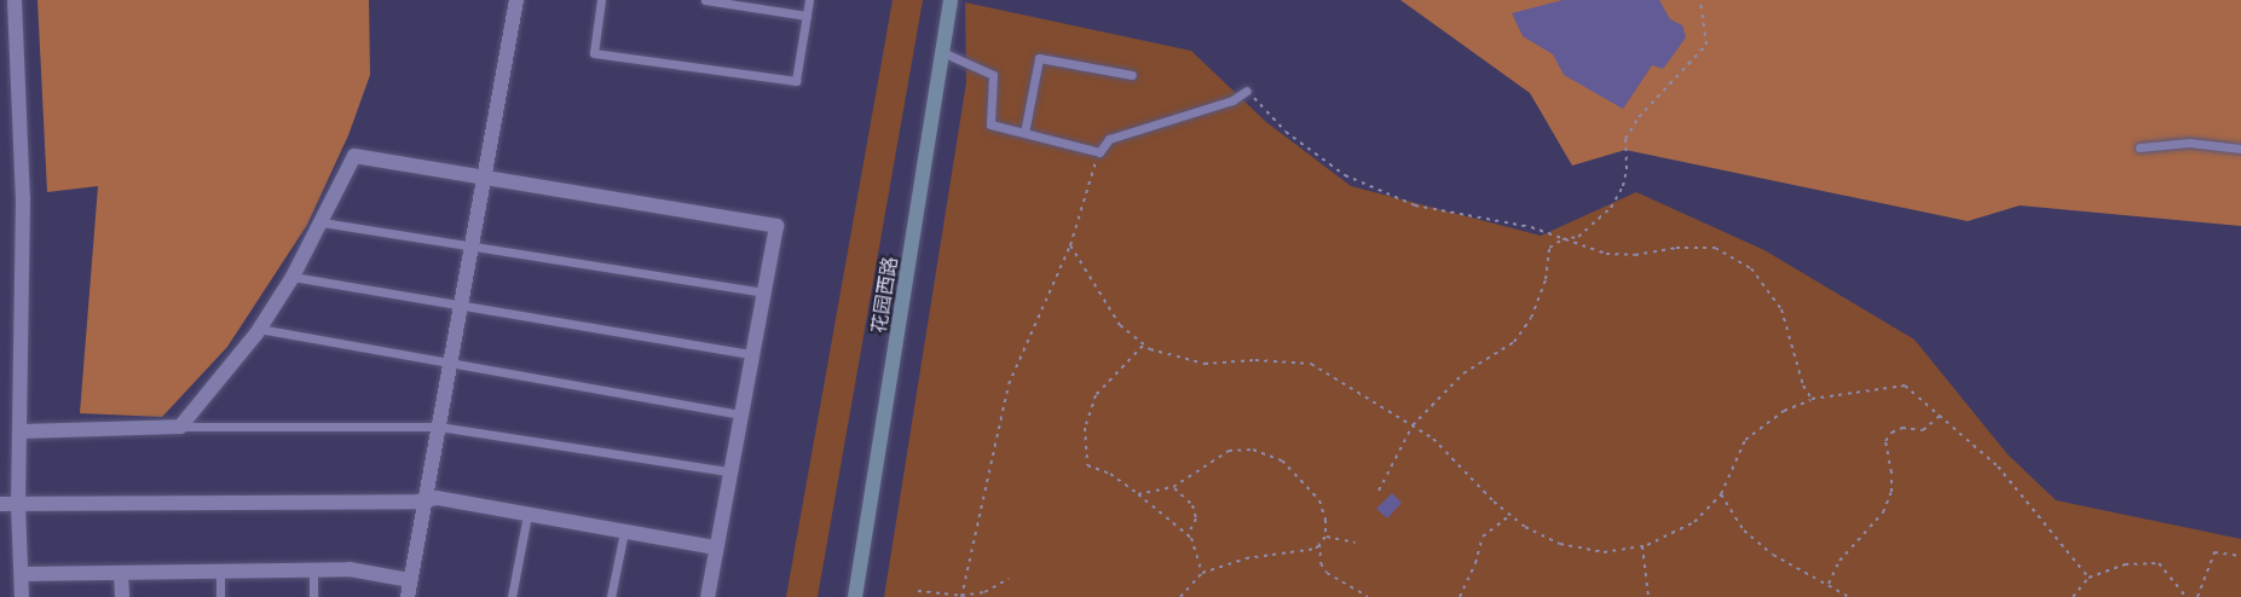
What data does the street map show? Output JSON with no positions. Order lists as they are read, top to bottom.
{
  "streets": {
    "street": ["花园西路"]
  }
}
